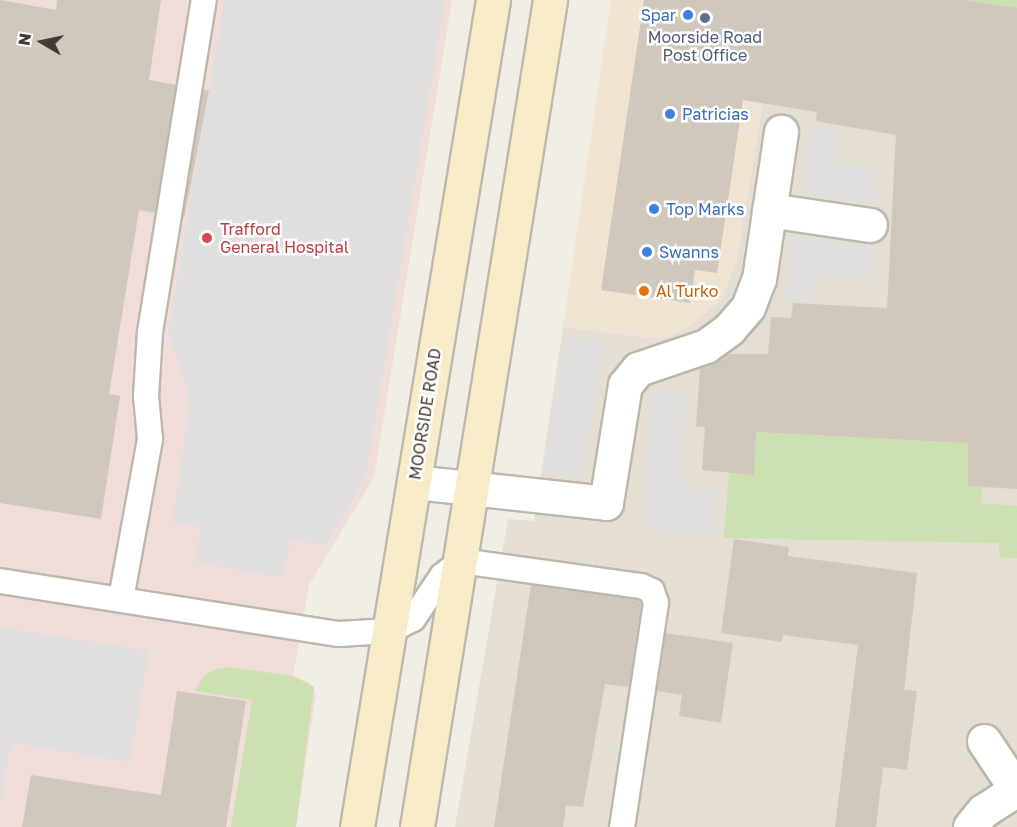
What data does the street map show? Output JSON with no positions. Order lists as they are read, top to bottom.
{
  "streets": {
    "street": ["MOORSIDE ROAD"]
  },
  "places": [
    "Spar",
    "Moorside Road Post Office",
    "Patricias",
    "Top Marks",
    "Trafford General Hospital",
    "Swanns",
    "Al Turko"
  ],
  "north": "left"
}
